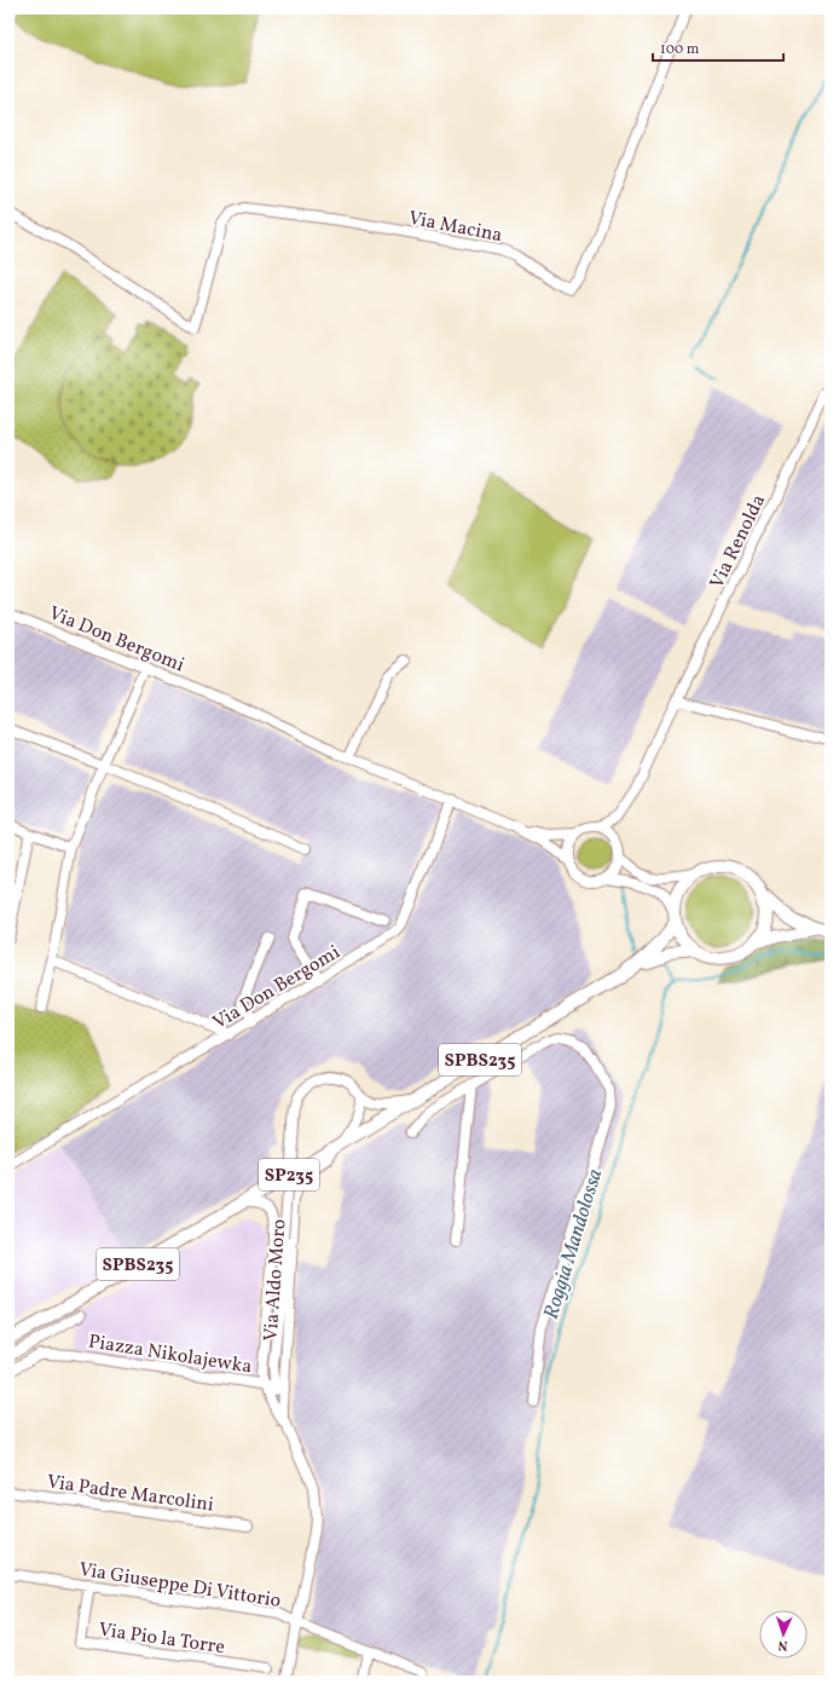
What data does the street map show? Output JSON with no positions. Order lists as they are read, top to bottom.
{
  "streets": {
    "main road": ["SPBS235", "SP235"],
    "street": [
      "Via Macina",
      "Via Renolda",
      "Via Don Bergomi",
      "Via Aldo Moro",
      "Piazza Nikolajewka",
      "Via Padre Marcolini",
      "Via Giuseppe Di Vittorio",
      "Via Pio la Torre"
    ]
  },
  "crossings": [
    ["Via Renolda", "Via Don Bergomi"],
    ["SPBS235", "SP235"],
    ["SPBS235", "Via Aldo Moro"],
    ["SP235", "Via Aldo Moro"],
    ["Via Aldo Moro", "Piazza Nikolajewka"],
    ["Via Aldo Moro", "Via Giuseppe Di Vittorio"],
    ["Via Giuseppe Di Vittorio", "Via Pio la Torre"]
  ],
  "water": ["Roggia Mandolossa"],
  "scale_bar": "100 m",
  "north": "bottom"
}
